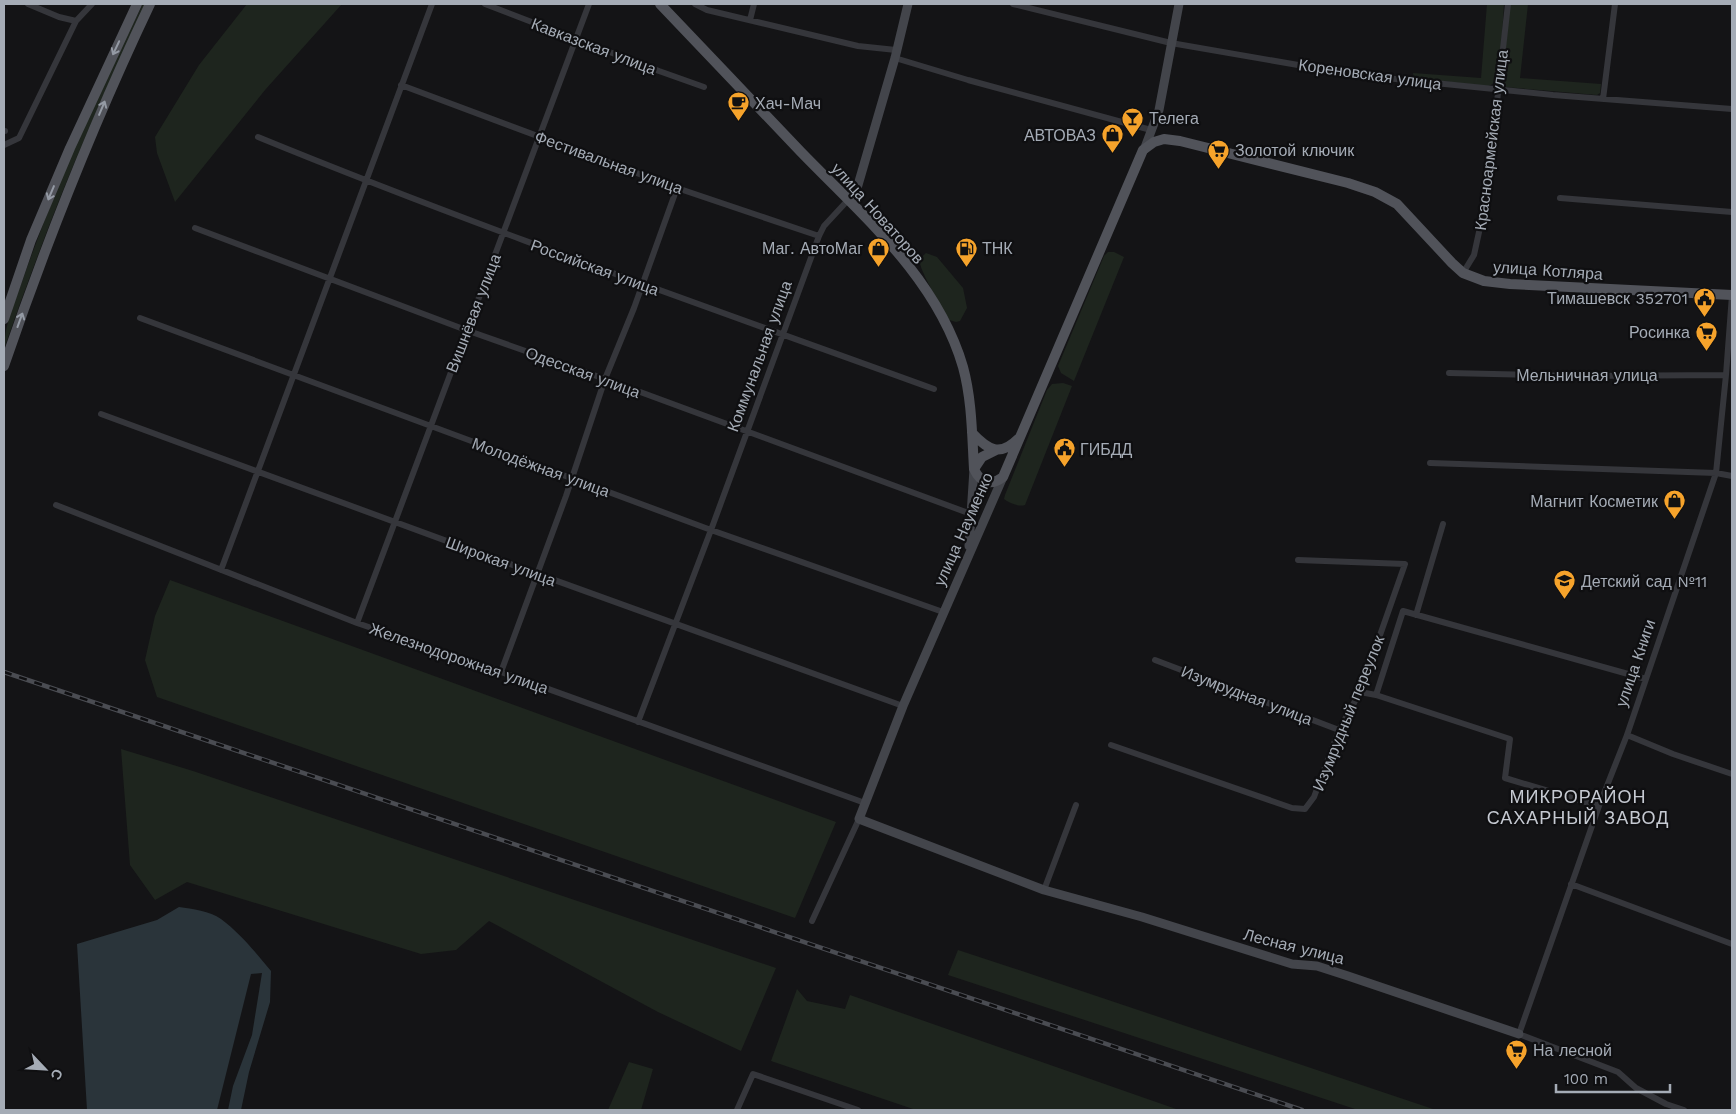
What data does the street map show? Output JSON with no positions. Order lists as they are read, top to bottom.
{
  "streets": {
    "main road": [
      "улица Новаторов",
      "улица Котляра",
      "Коммунальная улица",
      "улица Науменко",
      "улица Книги",
      "Лесная улица"
    ],
    "street": [
      "Кавказская улица",
      "Кореновская улица",
      "Красноармейская улица",
      "Фестивальная улица",
      "Российская улица",
      "Вишнёвая улица",
      "Одесская улица",
      "Мельничная улица",
      "Молодёжная улица",
      "Широкая улица",
      "Железнодорожная улица",
      "Изумрудная улица",
      "Изумрудный переулок"
    ]
  },
  "crossings": [
    ["Кавказская улица", "Вишнёвая улица"],
    ["Кореновская улица", "Красноармейская улица"],
    ["Кореновская улица", "улица Науменко"],
    ["Красноармейская улица", "улица Котляра"],
    ["Фестивальная улица", "Вишнёвая улица"],
    ["Фестивальная улица", "Коммунальная улица"],
    ["улица Новаторов", "Коммунальная улица"],
    ["улица Новаторов", "Одесская улица"],
    ["улица Новаторов", "улица Науменко"],
    ["Российская улица", "Вишнёвая улица"],
    ["Российская улица", "Коммунальная улица"],
    ["улица Котляра", "улица Науменко"],
    ["улица Котляра", "улица Книги"],
    ["Вишнёвая улица", "Одесская улица"],
    ["Вишнёвая улица", "Молодёжная улица"],
    ["Вишнёвая улица", "Широкая улица"],
    ["Вишнёвая улица", "Железнодорожная улица"],
    ["Коммунальная улица", "Одесская улица"],
    ["Коммунальная улица", "Молодёжная улица"],
    ["Коммунальная улица", "Широкая улица"],
    ["Коммунальная улица", "Железнодорожная улица"],
    ["Мельничная улица", "улица Книги"],
    ["Молодёжная улица", "улица Науменко"],
    ["улица Науменко", "Широкая улица"],
    ["улица Науменко", "Железнодорожная улица"],
    ["улица Науменко", "Лесная улица"],
    ["улица Книги", "Лесная улица"],
    ["Изумрудная улица", "Изумрудный переулок"]
  ],
  "districts": ["МИКРОРАЙОН САХАРНЫЙ ЗАВОД"],
  "places": {
    "cafe": ["Хач-Мач"],
    "bar": ["Телега"],
    "shop": ["АВТОВАЗ", "Маг. АвтоМаг", "Магнит Косметик"],
    "supermarket": ["Золотой ключик", "Росинка", "На лесной"],
    "fuel station": ["ТНК"],
    "public building": ["Тимашевск 352701", "ГИБДД"],
    "school or university": ["Детский сад №11"]
  },
  "scale_bar": "100 m",
  "north": "bottom right"
}
